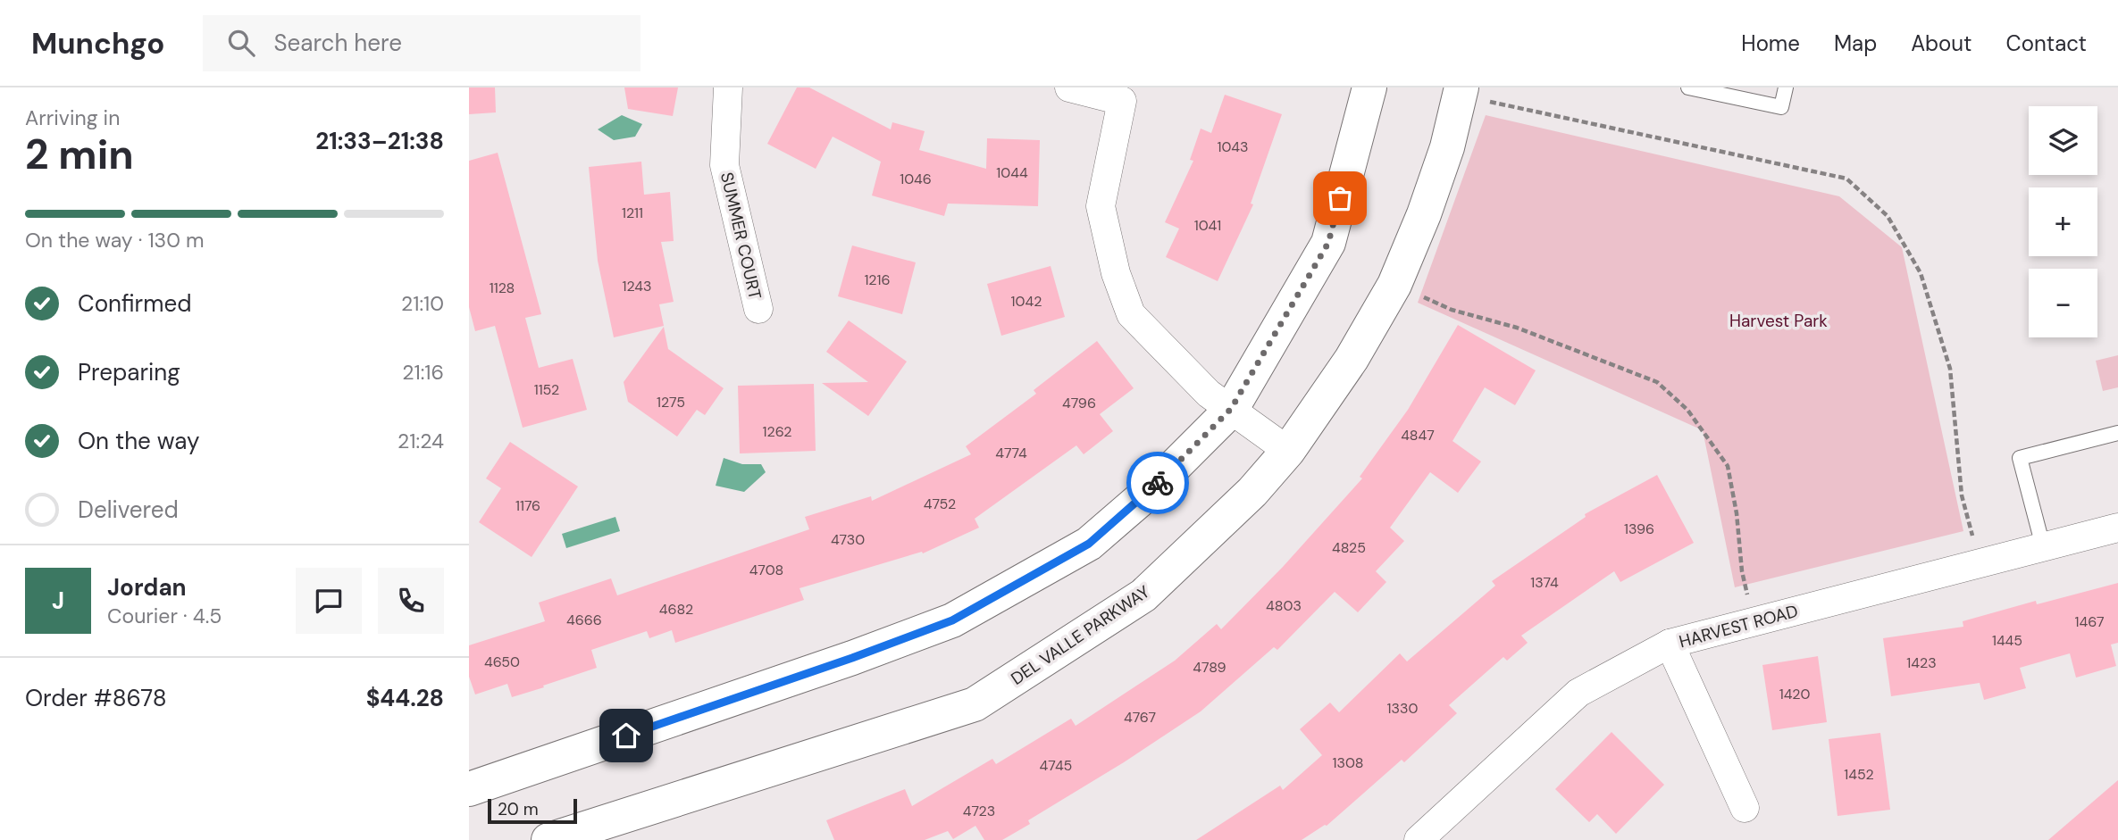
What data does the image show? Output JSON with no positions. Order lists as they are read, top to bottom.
{
  "streets": {
    "main road": ["DEL VALLE PARKWAY"],
    "street": ["SUMMER COURT", "HARVEST ROAD"]
  },
  "parks": ["Harvest Park"],
  "house_numbers": [
    "1043",
    "1044",
    "1046",
    "1211",
    "1041",
    "1216",
    "1243",
    "1128",
    "1042",
    "1152",
    "1275",
    "4796",
    "1262",
    "4847",
    "4774",
    "4752",
    "1176",
    "1396",
    "4730",
    "4825",
    "4708",
    "1374",
    "4803",
    "4682",
    "4666",
    "1467",
    "1445",
    "4650",
    "1423",
    "4789",
    "1420",
    "1330",
    "4767",
    "1308",
    "4745",
    "1452",
    "4723"
  ],
  "scale_bar": "20 m",
  "page": {
    "header": "Munchgo",
    "search": "Search here",
    "nav": [
      "Home",
      "Map",
      "About",
      "Contact"
    ],
    "heading": ["2 min", "Arriving in", "21:33–21:38"],
    "panel": [
      "Jordan",
      "Courier · 4.5",
      "Order #8678",
      "$44.28"
    ],
    "map_buttons": ["+", "−"],
    "bar": "On the way · 130 m",
    "list": [
      ["Confirmed", "21:10"],
      ["Preparing", "21:16"],
      ["On the way", "21:24"],
      "Delivered"
    ],
    "round": "J",
    "scale": "20 m"
  }
}
